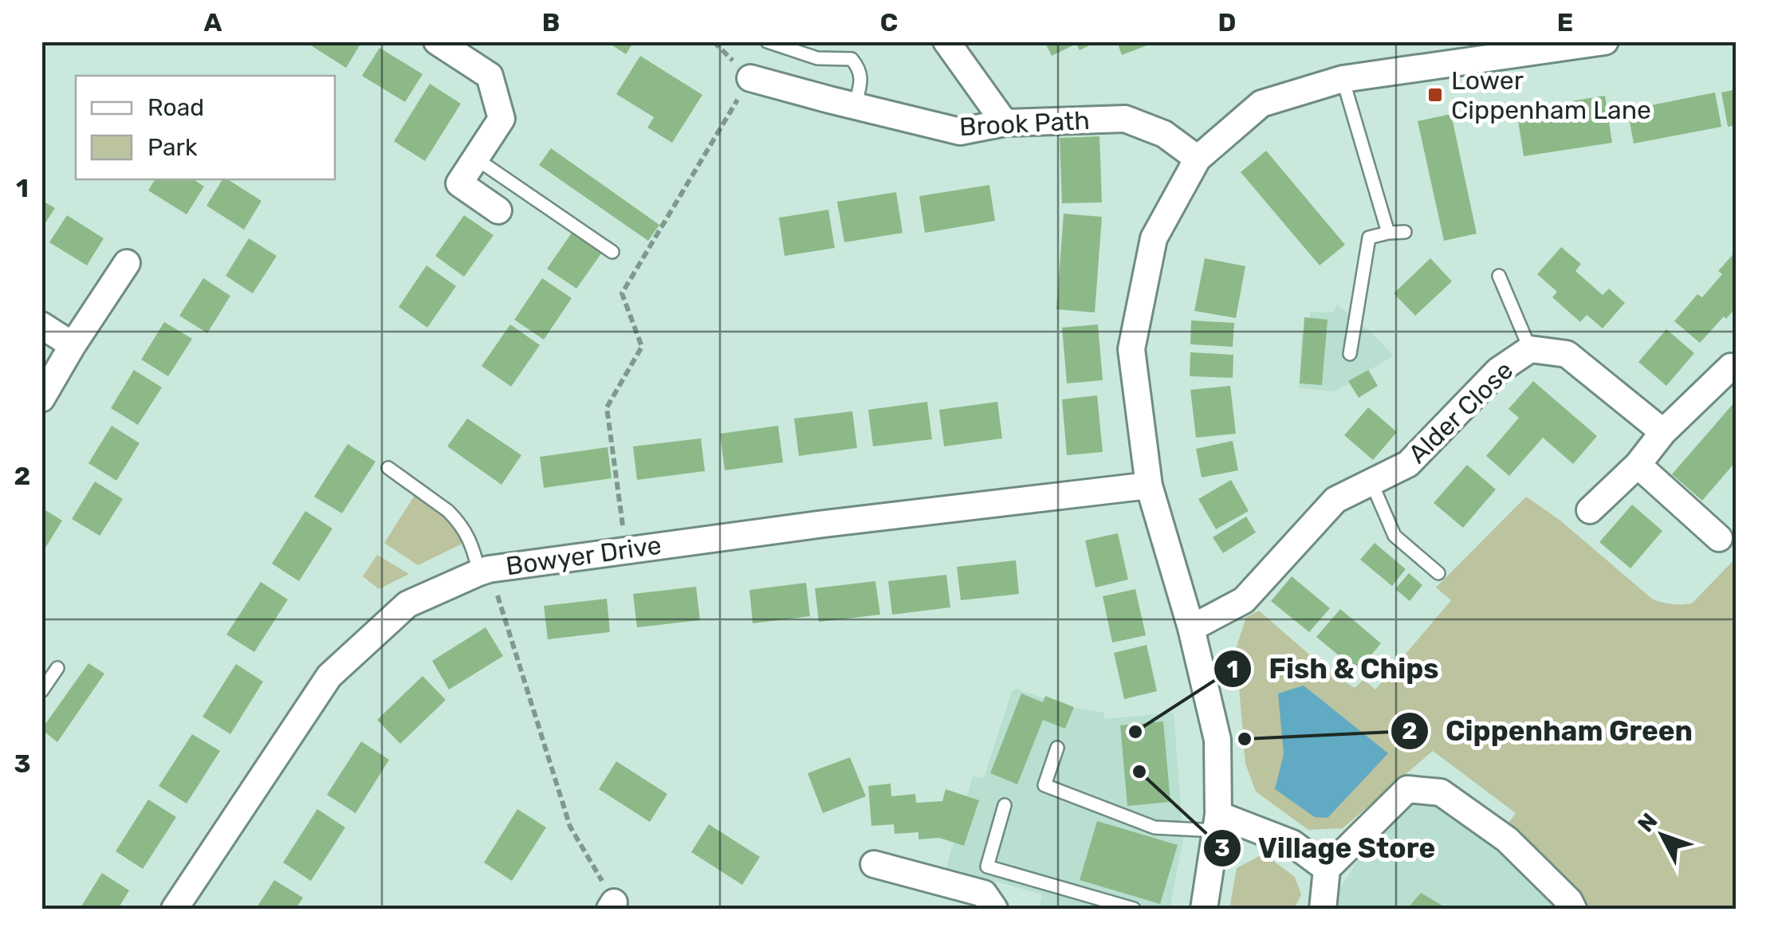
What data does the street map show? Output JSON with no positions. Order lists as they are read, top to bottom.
{
  "streets": {
    "street": ["Brook Path", "Alder Close", "Bowyer Drive"]
  },
  "places": {
    "transit": ["Lower Cippenham Lane"],
    "other": ["Fish & Chips", "Cippenham Green", "Village Store"]
  },
  "legend": ["Road", "Park"],
  "north": "top left",
  "grid": {
    "columns": [
      "A",
      "B",
      "C",
      "D",
      "E"
    ],
    "rows": ["1", "2", "3"]
  }
}
